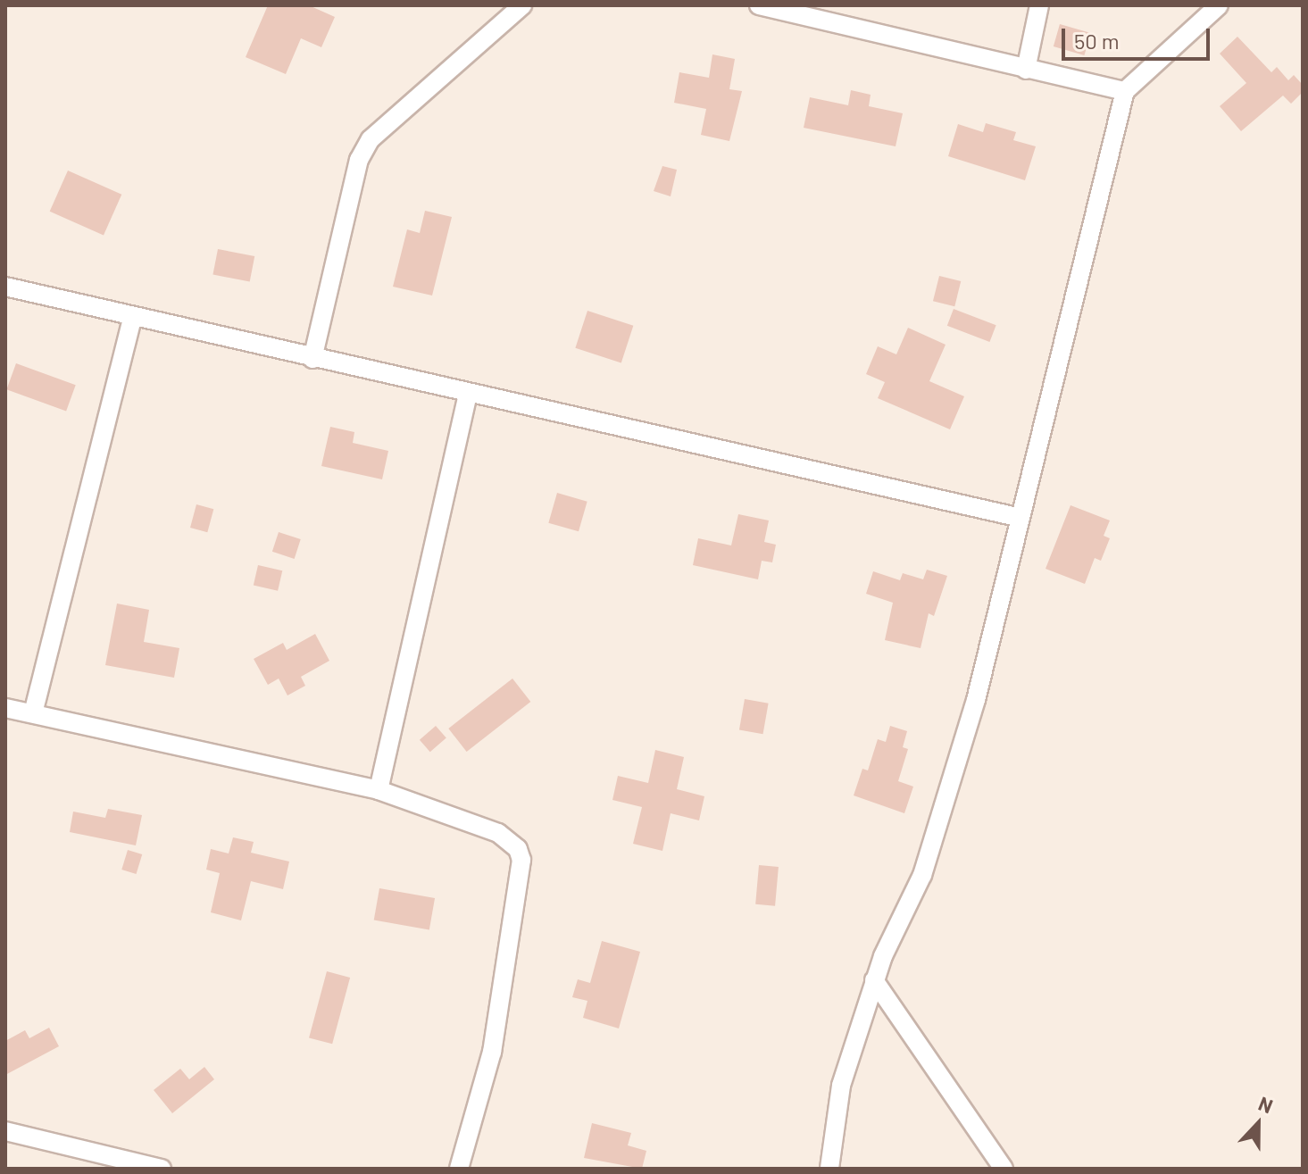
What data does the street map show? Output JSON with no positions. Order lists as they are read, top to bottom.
{
  "scale_bar": "50 m",
  "north": "top"
}
